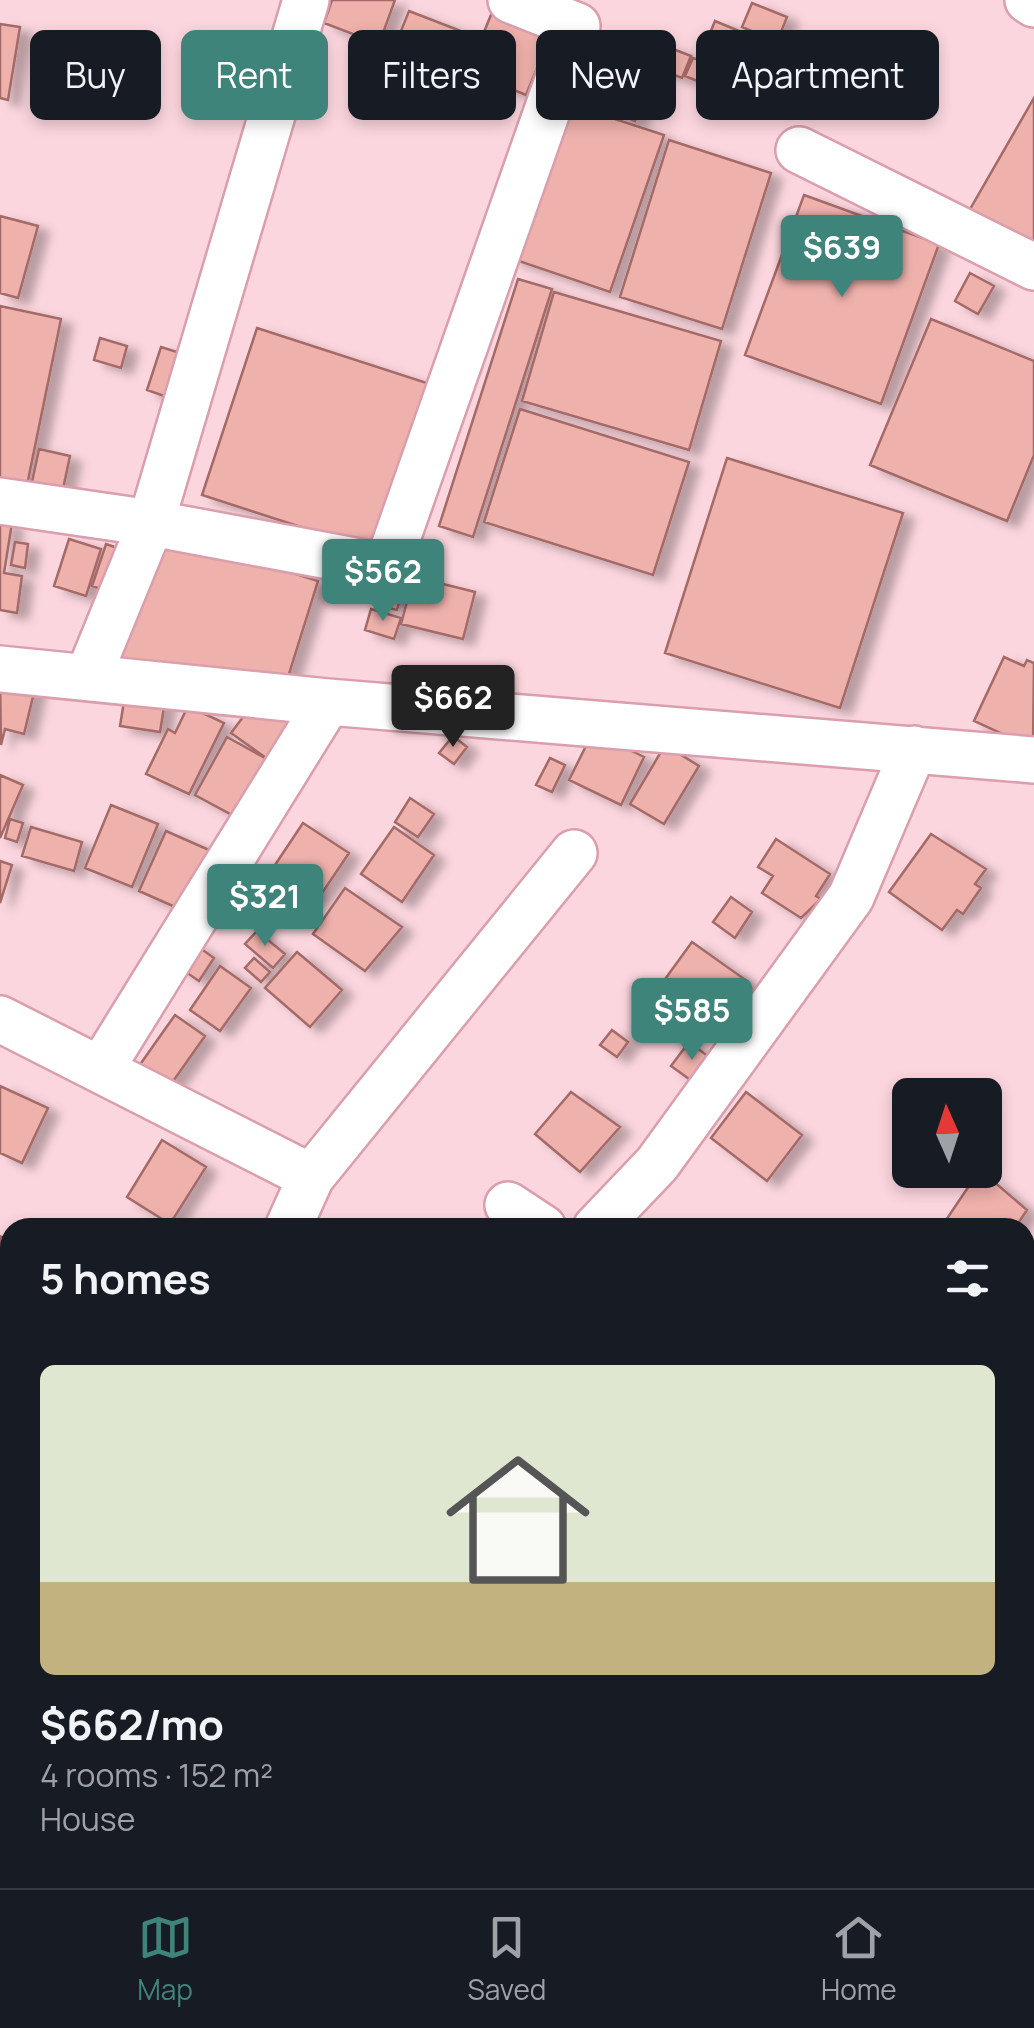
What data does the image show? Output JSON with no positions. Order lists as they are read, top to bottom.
{
  "north": "top",
  "page": {
    "chip": [
      "Buy",
      "Rent",
      "Filters",
      "New",
      "Apartment"
    ],
    "price": [
      "$639",
      "$562",
      "$662",
      "$321",
      "$585"
    ],
    "heading": "5 homes",
    "list": [
      {
        "name": "$662/mo",
        "note": "4 rooms · 152 m² · House"
      }
    ],
    "tabs": ["Map", "Saved", "Home"]
  }
}
